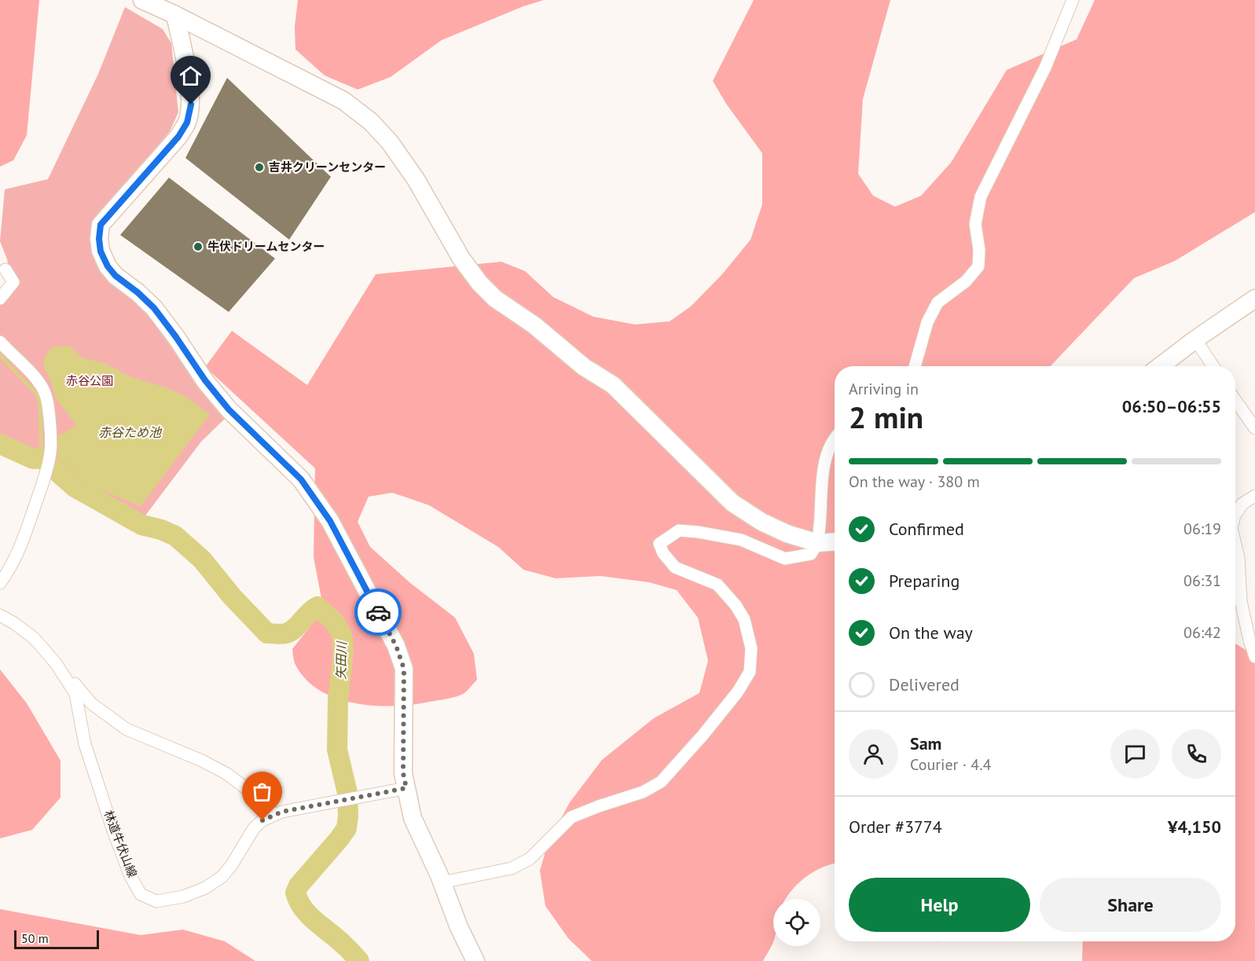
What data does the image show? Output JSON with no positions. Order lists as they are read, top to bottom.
{
  "streets": {
    "street": ["林道牛伏山線"]
  },
  "water": ["赤谷ため池", "矢田川"],
  "parks": ["赤谷公園"],
  "places": ["吉井クリーンセンター", "牛伏ドリームセンター"],
  "scale_bar": "50 m",
  "page": {
    "heading": ["2 min", "Arriving in", "06:50–06:55"],
    "panel": [
      "Sam",
      "Courier · 4.4",
      "Order #3774",
      "¥4,150"
    ],
    "bar": "On the way · 380 m",
    "list": [
      ["Confirmed", "06:19"],
      ["Preparing", "06:31"],
      ["On the way", "06:42"],
      "Delivered"
    ],
    "buttons": ["Help", "Share"],
    "scale": "50 m"
  }
}
